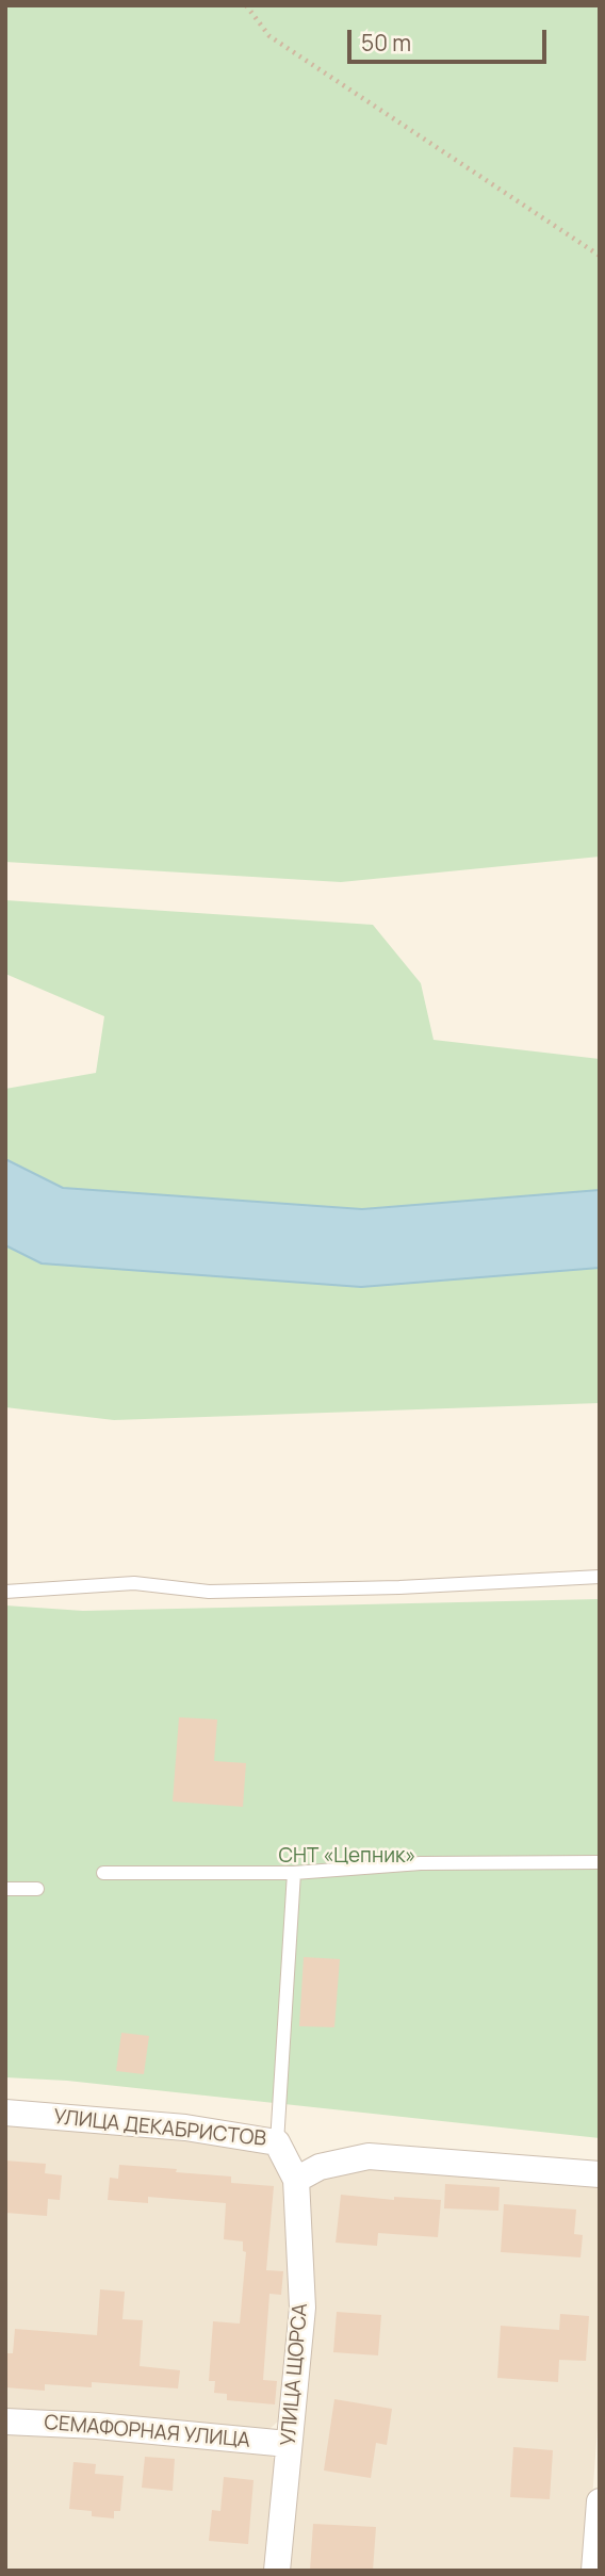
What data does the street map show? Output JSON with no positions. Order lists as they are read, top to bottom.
{
  "streets": {
    "street": ["УЛИЦА ДЕКАБРИСТОВ", "УЛИЦА ЩОРСА", "СЕМАФОРНАЯ УЛИЦА"]
  },
  "crossings": [
    ["УЛИЦА ДЕКАБРИСТОВ", "УЛИЦА ЩОРСА"],
    ["УЛИЦА ЩОРСА", "СЕМАФОРНАЯ УЛИЦА"]
  ],
  "parks": ["СНТ «Цепник»"],
  "scale_bar": "50 m"
}
